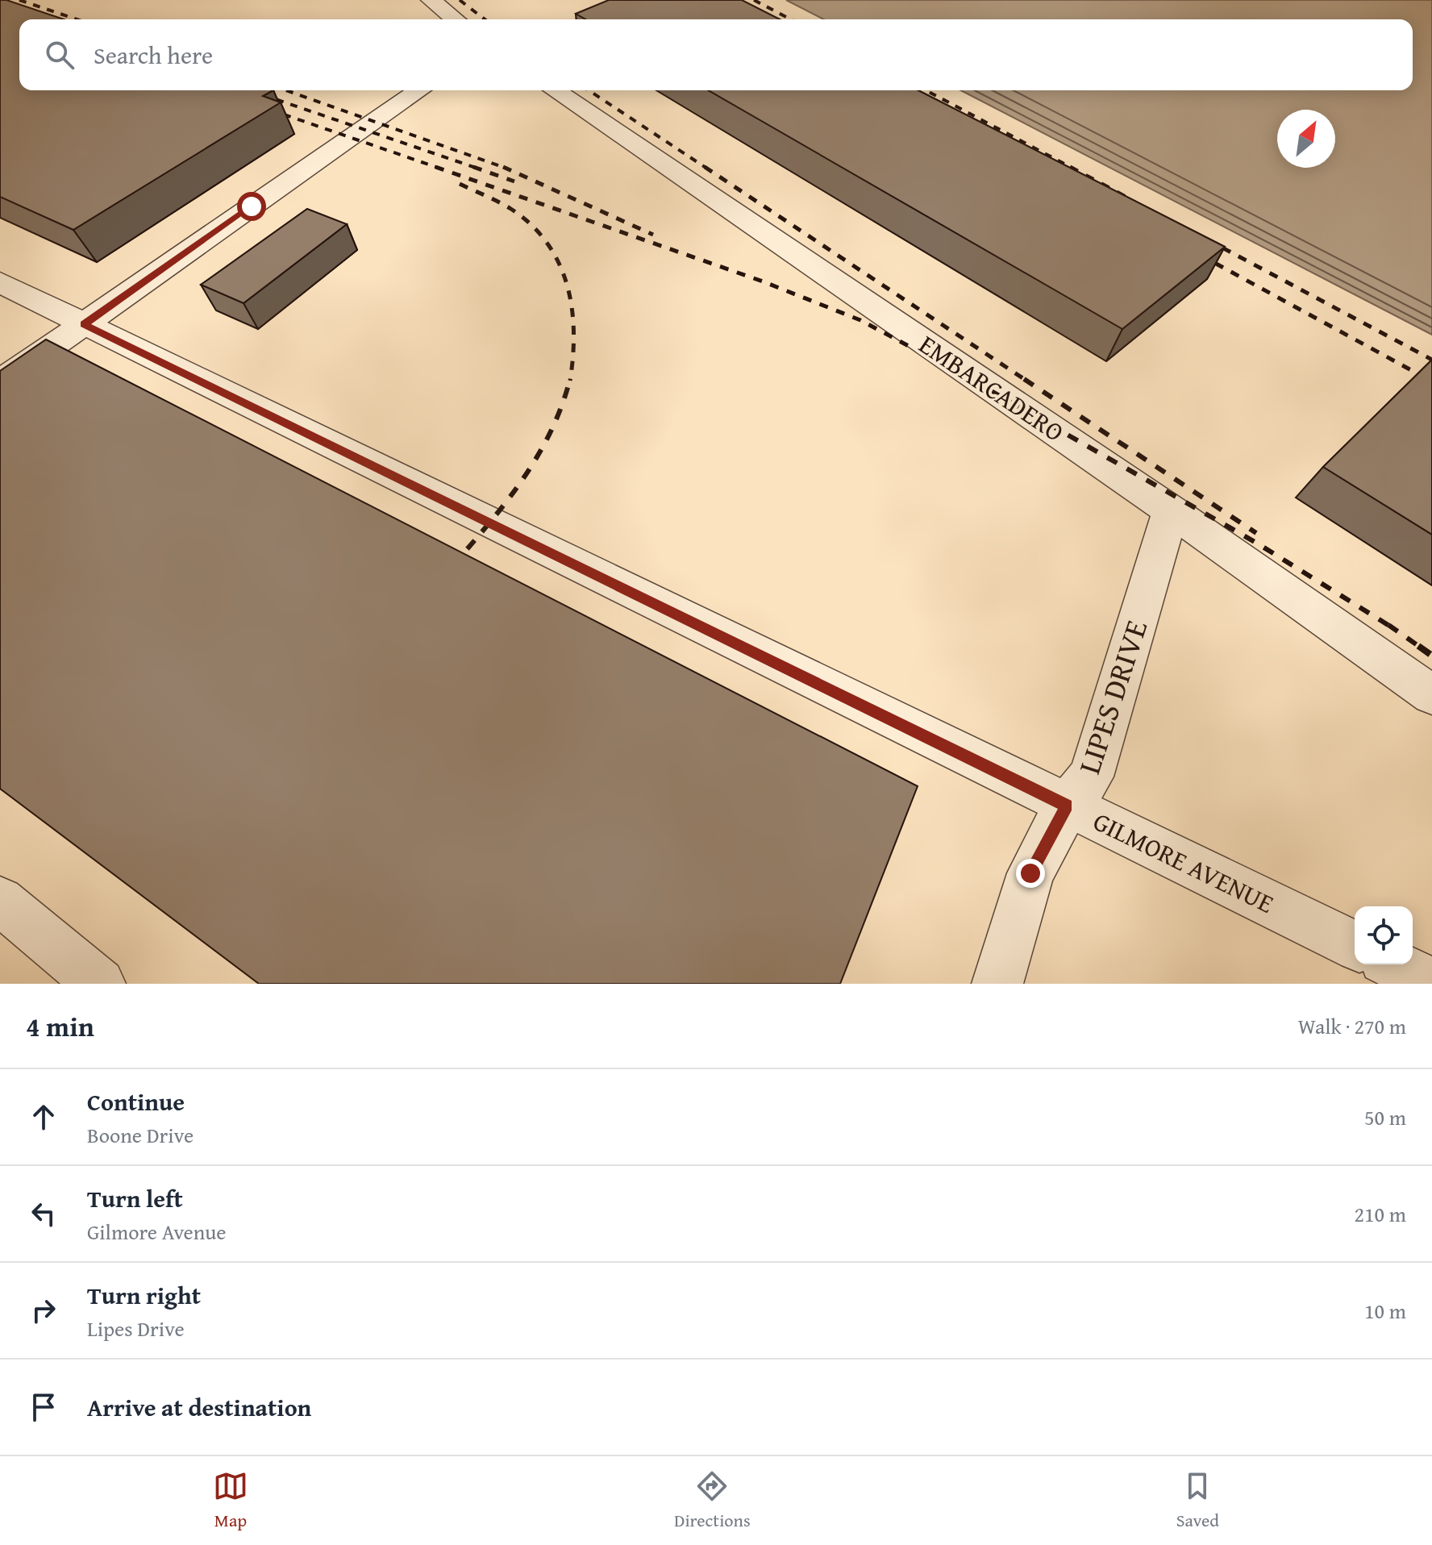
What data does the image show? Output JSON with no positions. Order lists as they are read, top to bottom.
{
  "streets": {
    "street": ["EMBARCADERO", "LIPES DRIVE", "GILMORE AVENUE"]
  },
  "crossings": [
    ["EMBARCADERO", "LIPES DRIVE"],
    ["LIPES DRIVE", "GILMORE AVENUE"]
  ],
  "north": "top right",
  "page": {
    "search": "Search here",
    "heading": ["4 min", "Walk · 270 m"],
    "list": [
      ["Continue", "Boone Drive", "50 m"],
      ["Turn left", "Gilmore Avenue", "210 m"],
      ["Turn right", "Lipes Drive", "10 m"],
      "Arrive at destination"
    ],
    "nav": ["Map", "Directions", "Saved"]
  }
}
